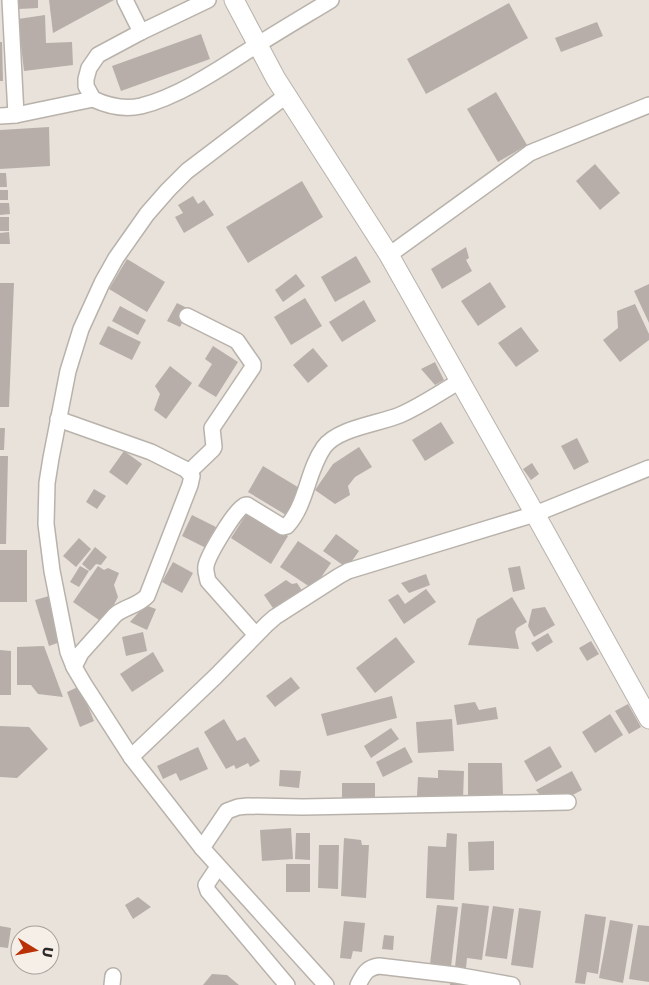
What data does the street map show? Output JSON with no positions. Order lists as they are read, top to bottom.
{
  "north": "right"
}
